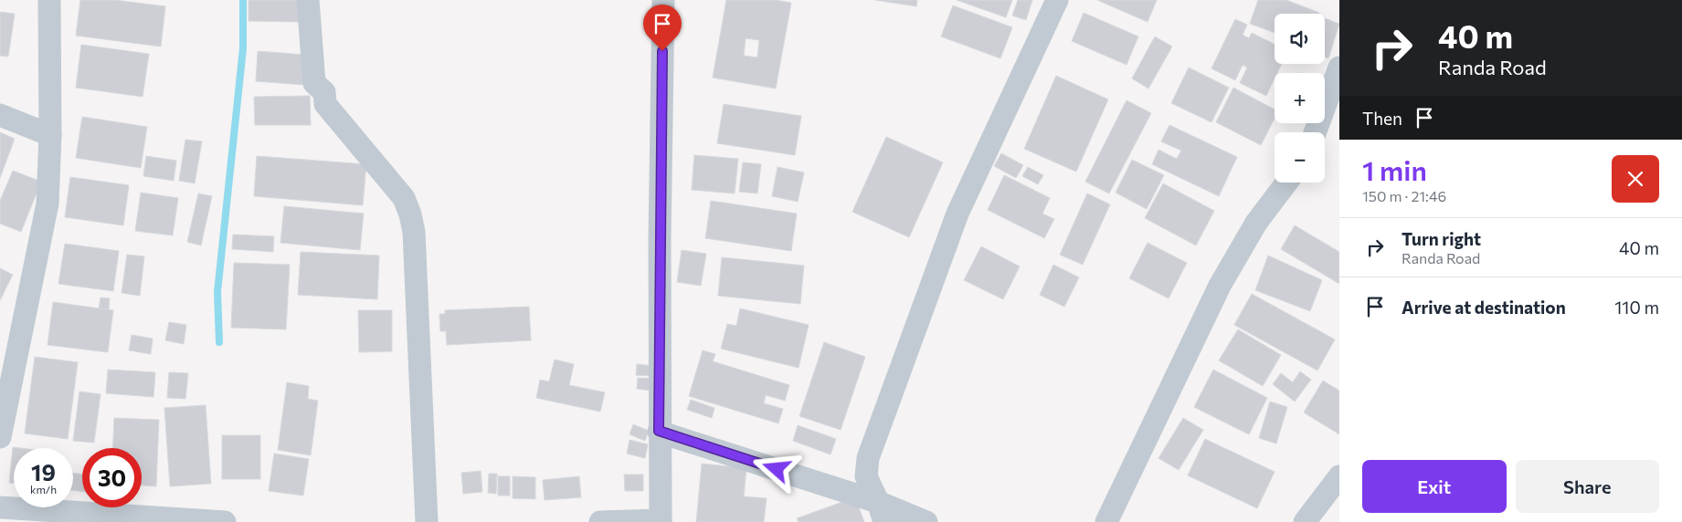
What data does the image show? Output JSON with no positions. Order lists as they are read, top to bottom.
{
  "page": {
    "turn": ["40 m", "Randa Road"],
    "map_buttons": ["+", "−"],
    "then": "Then",
    "heading": ["1 min", "150 m · 21:46"],
    "list": [
      {
        "name": "Turn right",
        "note": "Randa Road",
        "value": "40 m"
      },
      {
        "name": "Arrive at destination",
        "value": "110 m"
      }
    ],
    "speed": "19 km/h",
    "limit": "30",
    "buttons": ["Exit", "Share"]
  }
}
